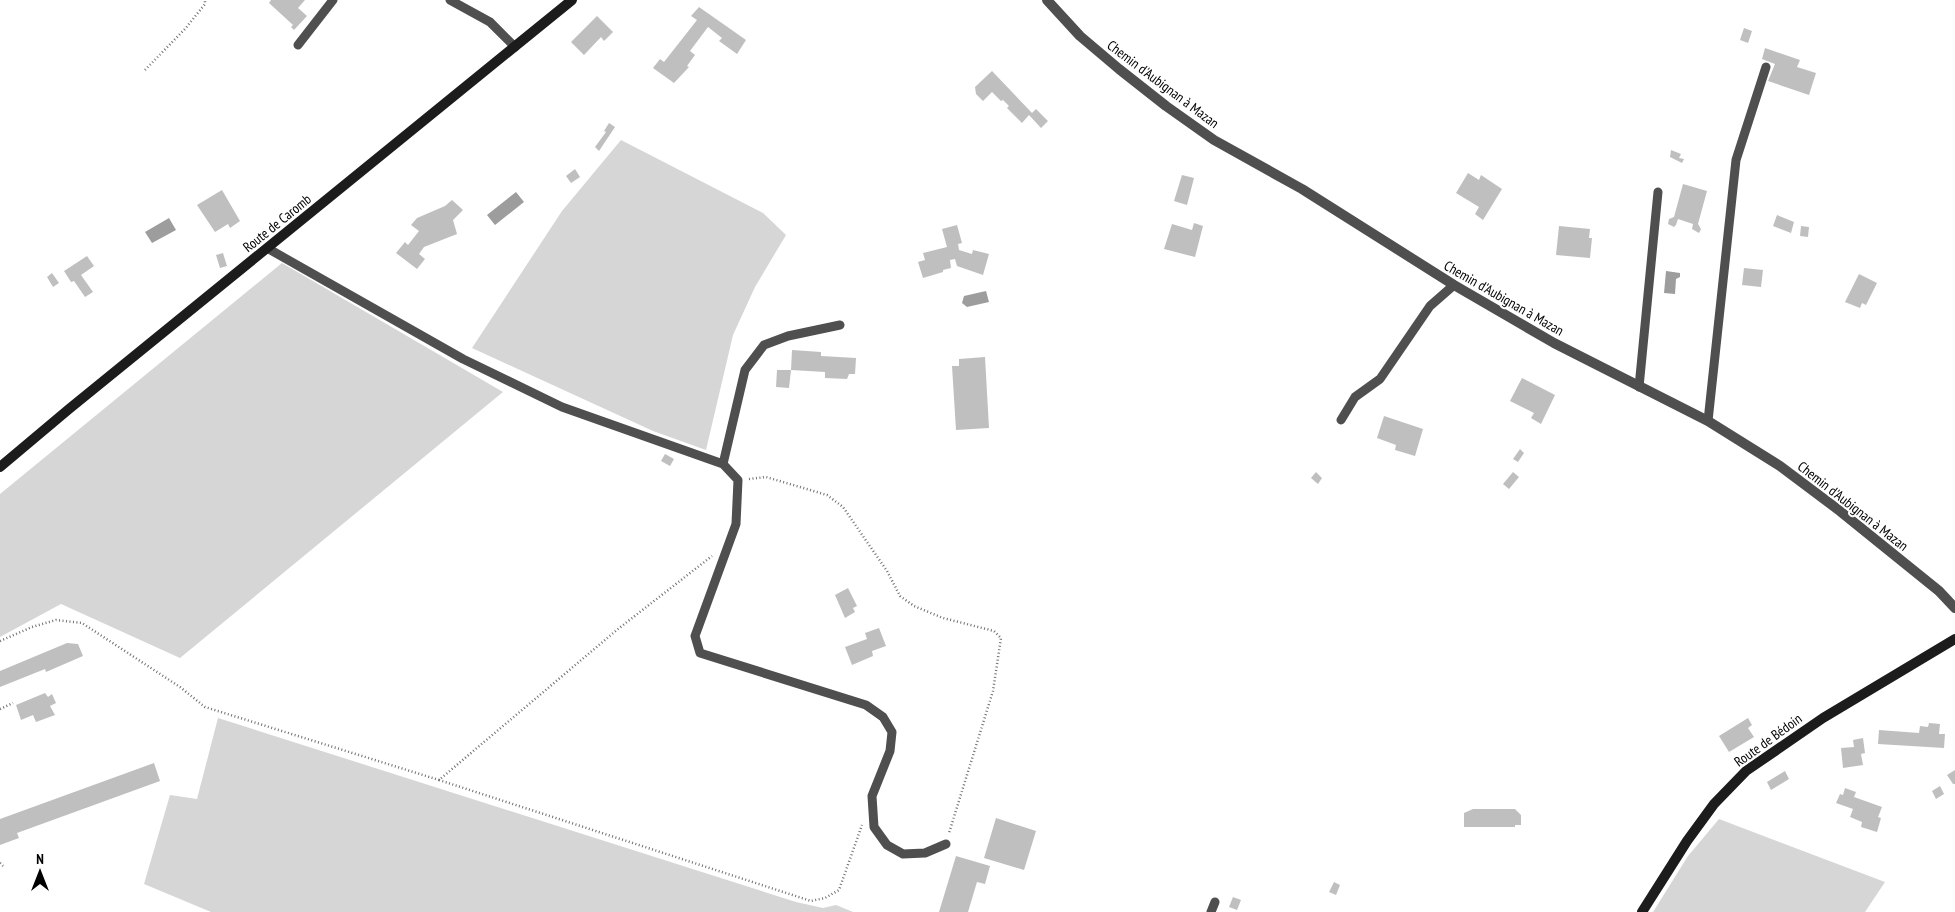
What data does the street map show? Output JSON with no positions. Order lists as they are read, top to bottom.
{
  "streets": {
    "main road": ["Route de Caromb", "Route de Bédoin"],
    "street": ["Chemin d'Aubignan à Mazan"]
  },
  "north": "top"
}
